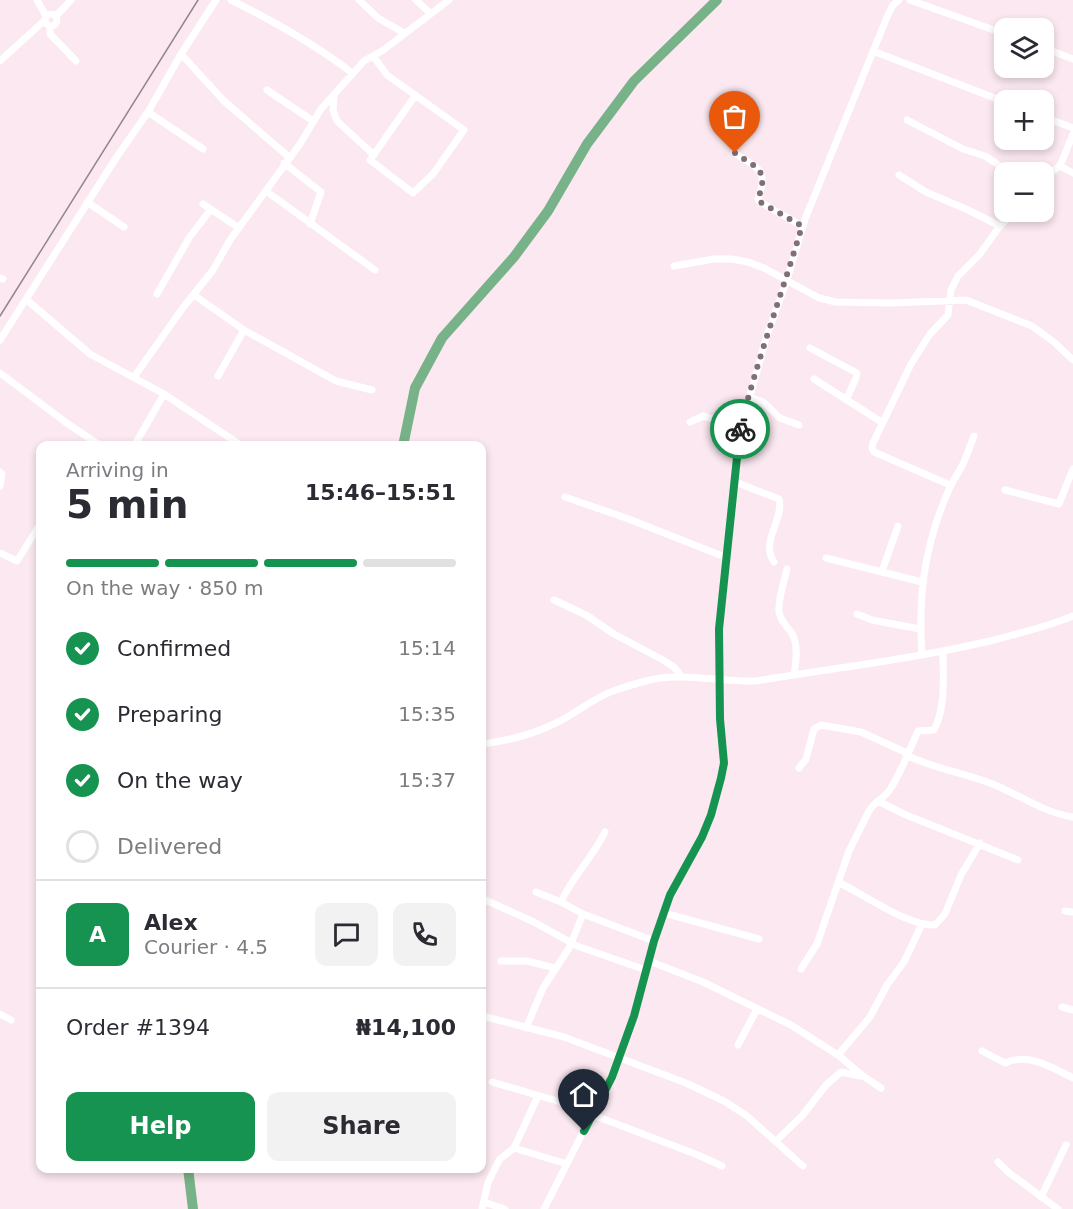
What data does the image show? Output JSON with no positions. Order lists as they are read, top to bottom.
{
  "page": {
    "map_buttons": ["+", "−"],
    "heading": ["5 min", "Arriving in", "15:46–15:51"],
    "panel": [
      "Alex",
      "Courier · 4.5",
      "Order #1394",
      "₦14,100"
    ],
    "bar": "On the way · 850 m",
    "list": [
      ["Confirmed", "15:14"],
      ["Preparing", "15:35"],
      ["On the way", "15:37"],
      "Delivered"
    ],
    "round": "A",
    "buttons": ["Help", "Share"]
  }
}
